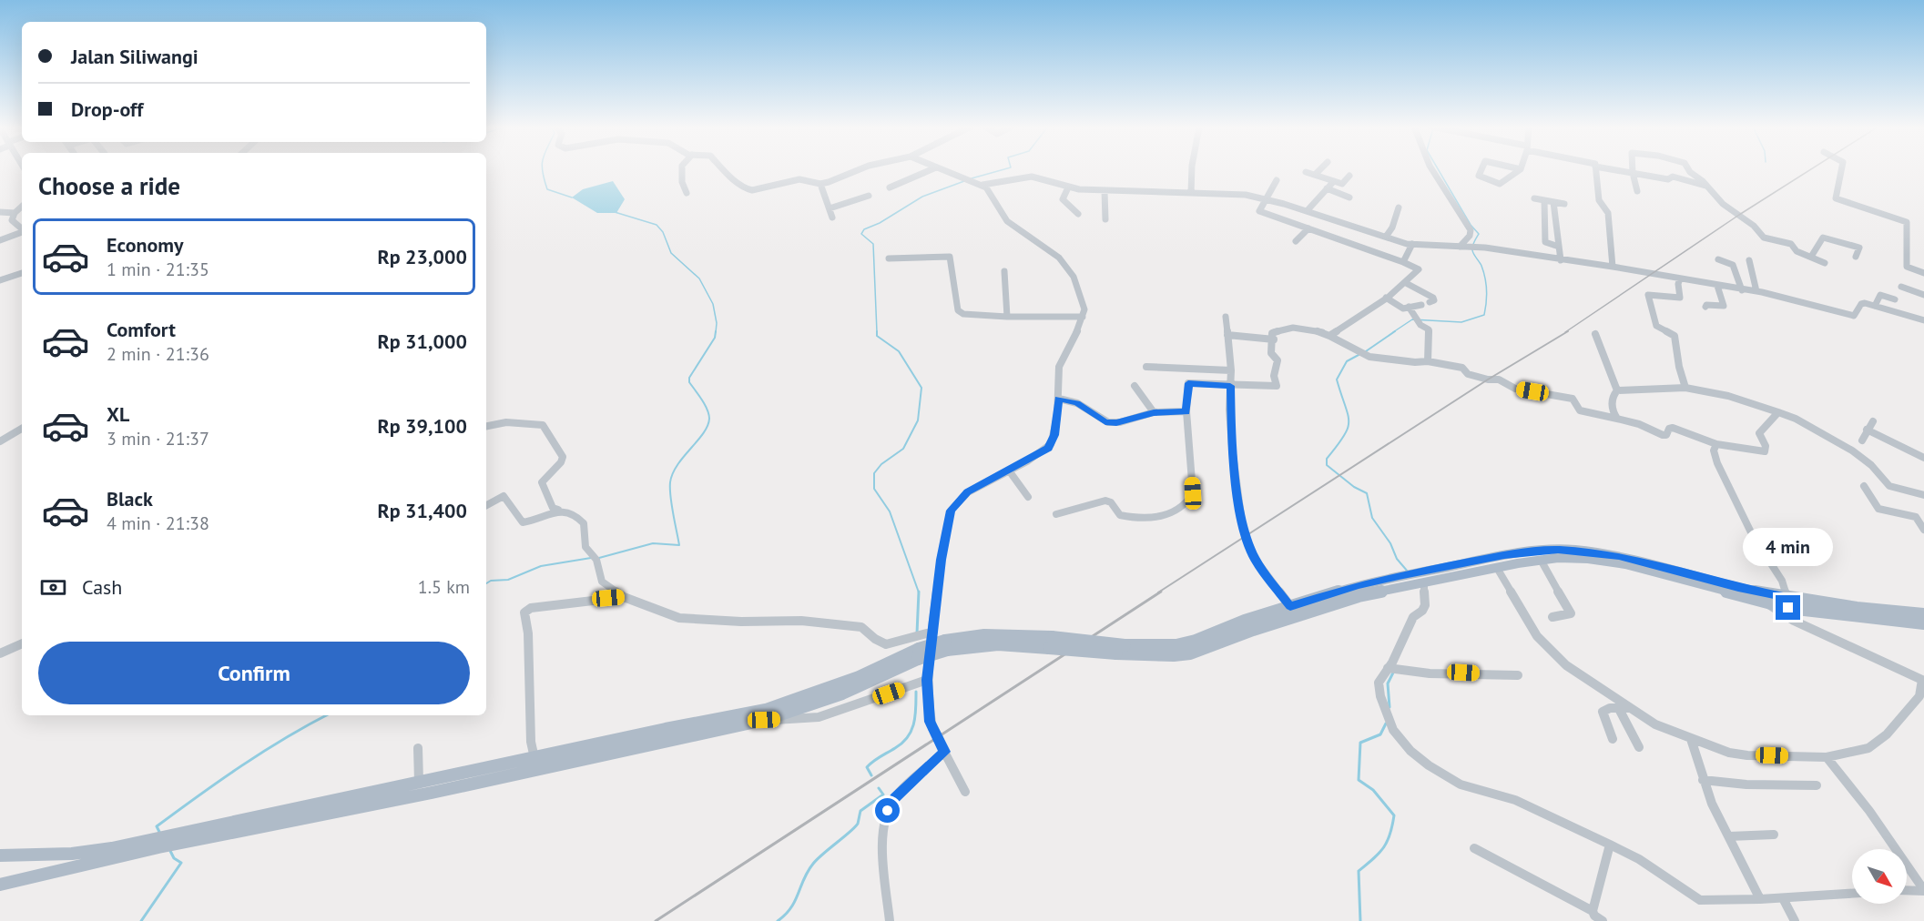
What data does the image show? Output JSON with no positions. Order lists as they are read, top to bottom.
{
  "north": "bottom right",
  "page": {
    "banner": ["Jalan Siliwangi", "Drop-off"],
    "heading": "Choose a ride",
    "list": [
      {
        "name": "Economy",
        "note": "1 min · 21:35",
        "value": "Rp 23,000"
      },
      {
        "name": "Comfort",
        "note": "2 min · 21:36",
        "value": "Rp 31,000"
      },
      {
        "name": "XL",
        "note": "3 min · 21:37",
        "value": "Rp 39,100"
      },
      {
        "name": "Black",
        "note": "4 min · 21:38",
        "value": "Rp 31,400"
      }
    ],
    "bubble": "4 min",
    "pay": ["Cash", "1.5 km"],
    "buttons": "Confirm"
  }
}
